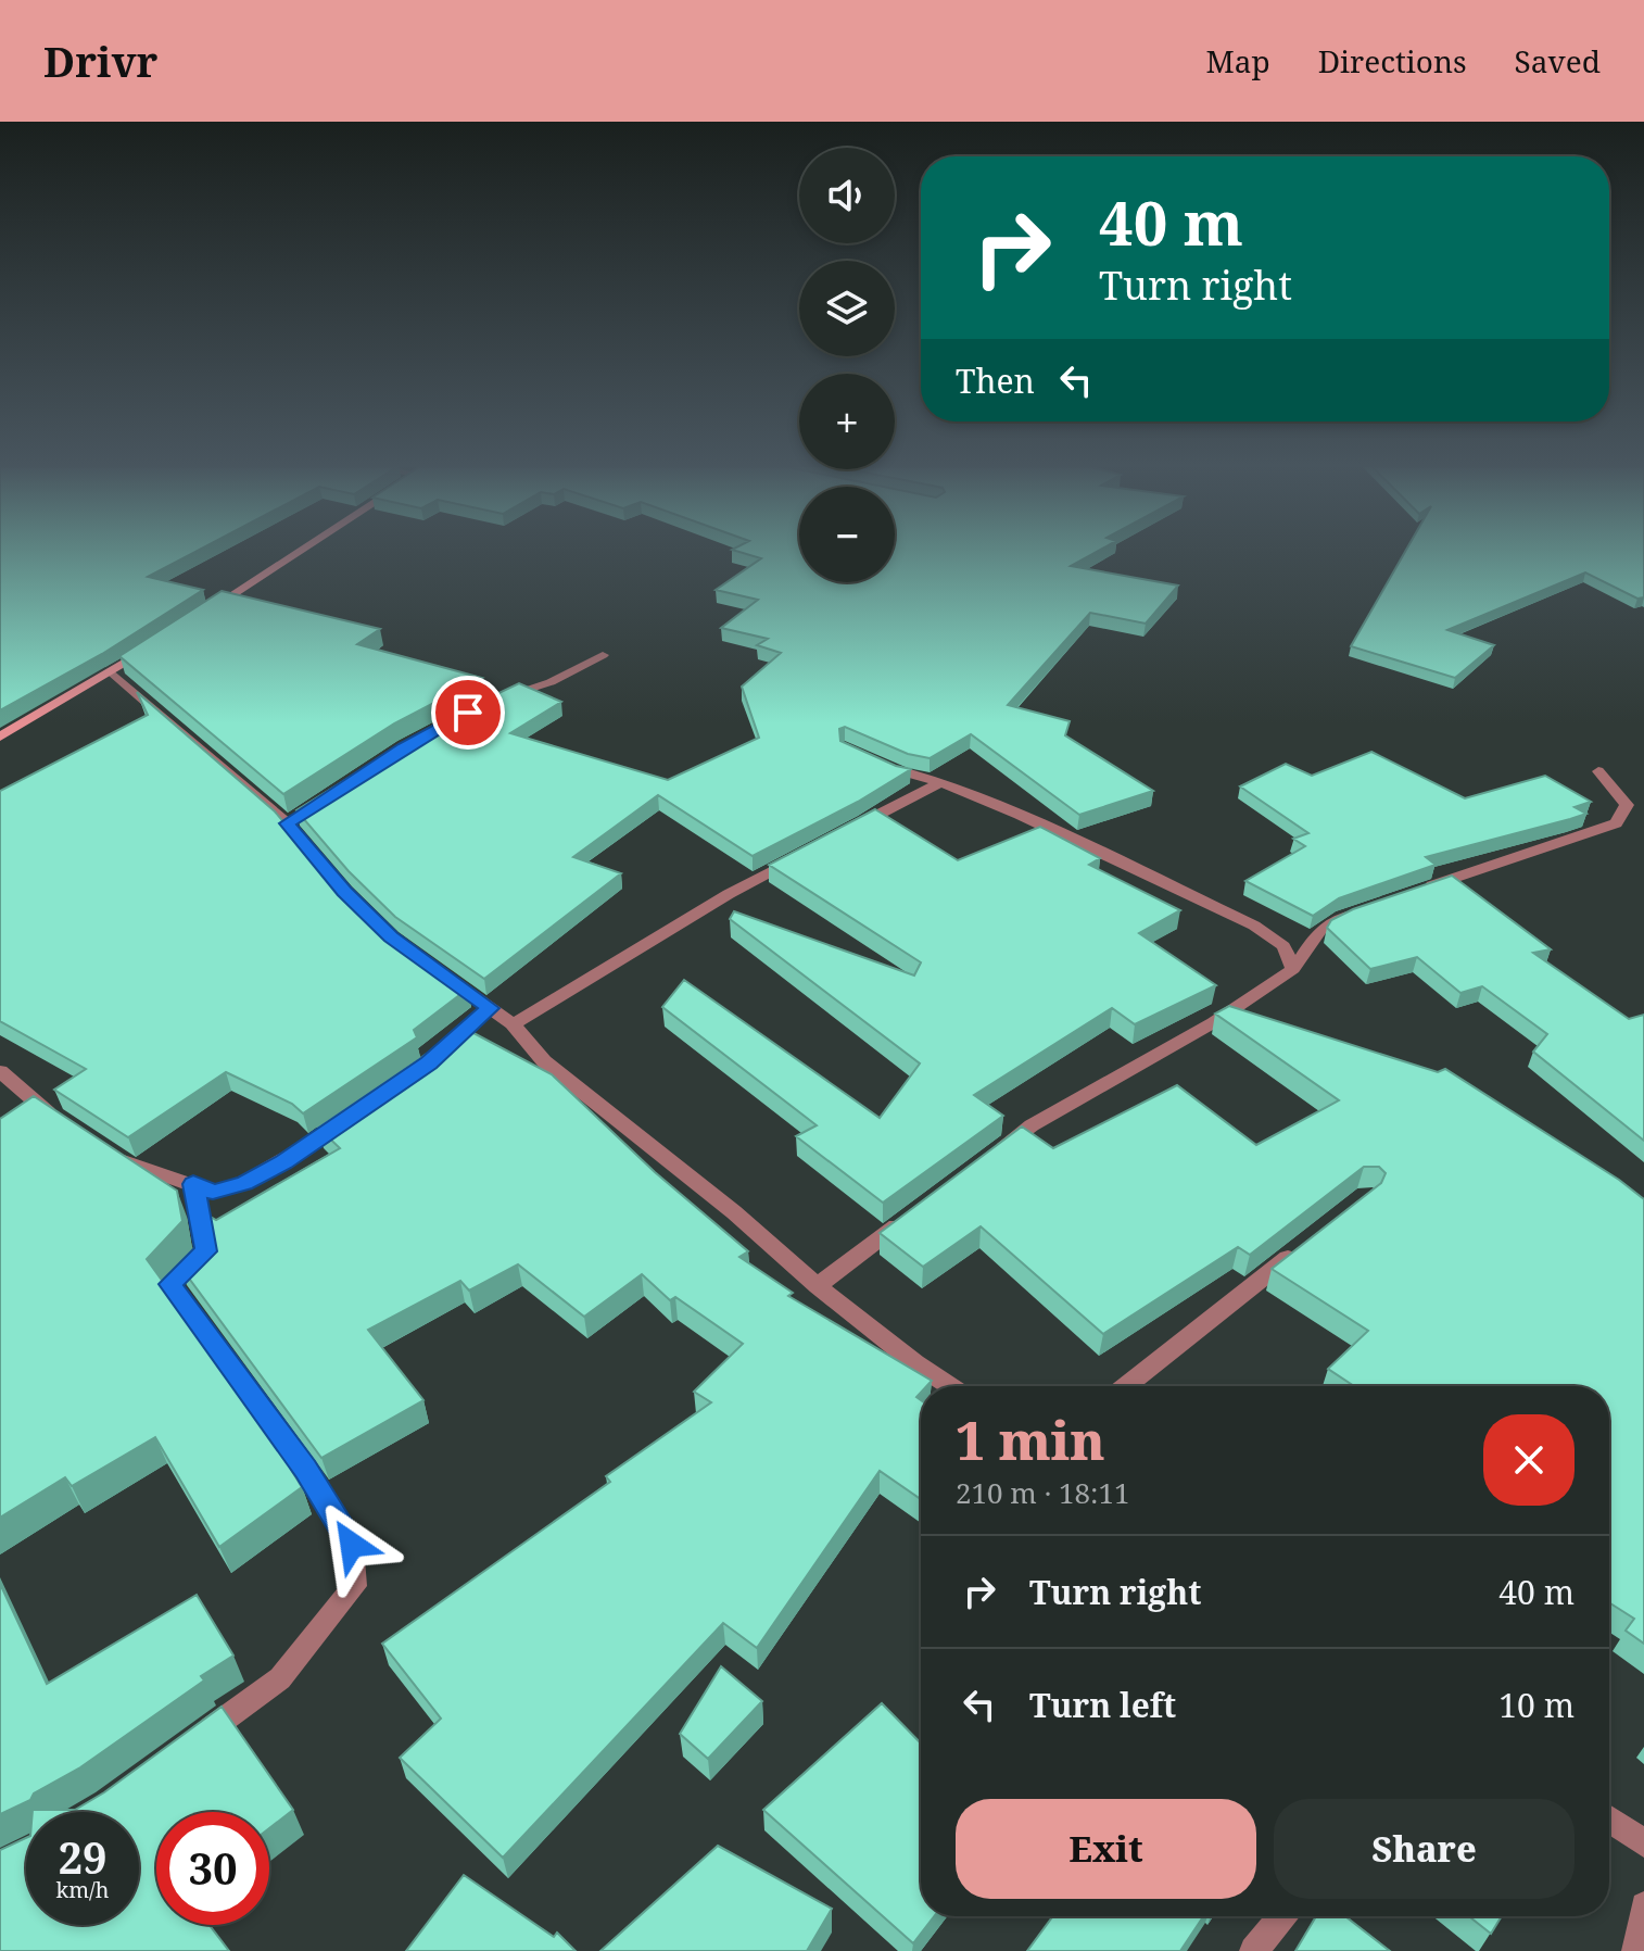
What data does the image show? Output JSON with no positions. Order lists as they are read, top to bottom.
{
  "page": {
    "header": "Drivr",
    "nav": ["Map", "Directions", "Saved"],
    "map_buttons": ["+", "−"],
    "turn": ["40 m", "Turn right"],
    "then": "Then",
    "heading": ["1 min", "210 m · 18:11"],
    "list": [
      {
        "name": "Turn right",
        "value": "40 m"
      },
      {
        "name": "Turn left",
        "value": "10 m"
      }
    ],
    "buttons": ["Exit", "Share"],
    "speed": "29 km/h",
    "limit": "30"
  }
}
